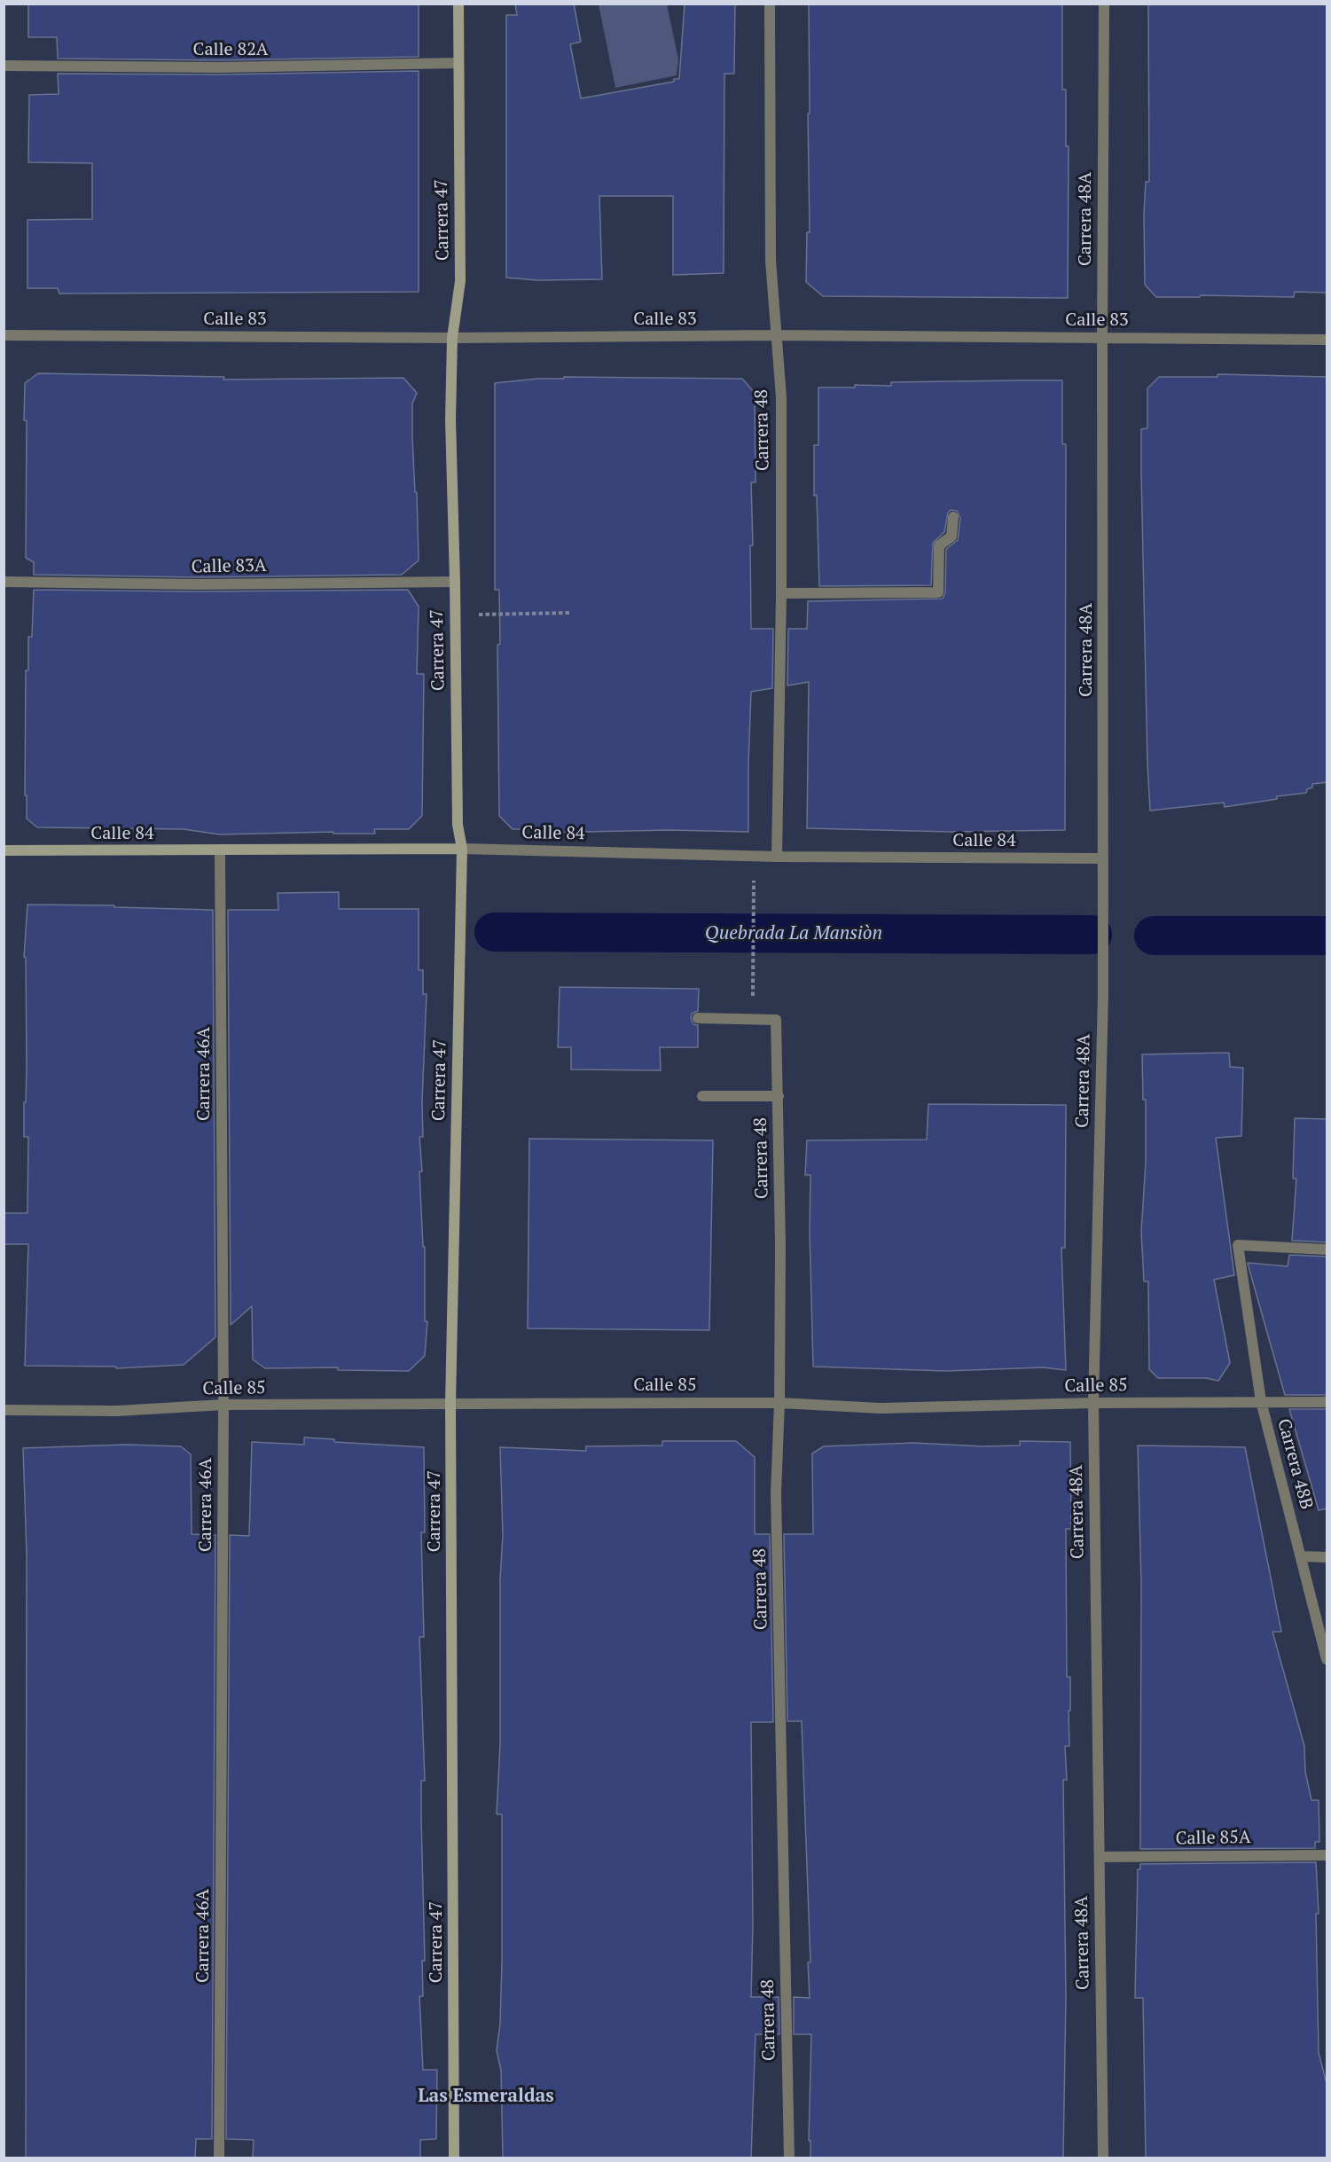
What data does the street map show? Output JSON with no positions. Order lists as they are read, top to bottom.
{
  "streets": {
    "street": [
      "Calle 82A",
      "Carrera 48A",
      "Carrera 47",
      "Calle 83",
      "Carrera 48",
      "Calle 83A",
      "Calle 84",
      "Carrera 46A",
      "Calle 85",
      "Carrera 48B",
      "Calle 85A"
    ]
  },
  "crossings": [
    ["Calle 82A", "Carrera 47"],
    ["Carrera 48A", "Calle 83"],
    ["Carrera 48A", "Calle 84"],
    ["Carrera 48A", "Calle 85"],
    ["Carrera 48A", "Calle 85A"],
    ["Carrera 47", "Calle 83"],
    ["Carrera 47", "Calle 83A"],
    ["Carrera 47", "Calle 84"],
    ["Carrera 47", "Calle 85"],
    ["Calle 83", "Carrera 48"],
    ["Carrera 48", "Calle 84"],
    ["Carrera 48", "Calle 85"],
    ["Calle 84", "Carrera 46A"],
    ["Carrera 46A", "Calle 85"],
    ["Calle 85", "Carrera 48B"]
  ],
  "districts": ["Las Esmeraldas"],
  "water": ["Quebrada La Mansiòn"]
}
